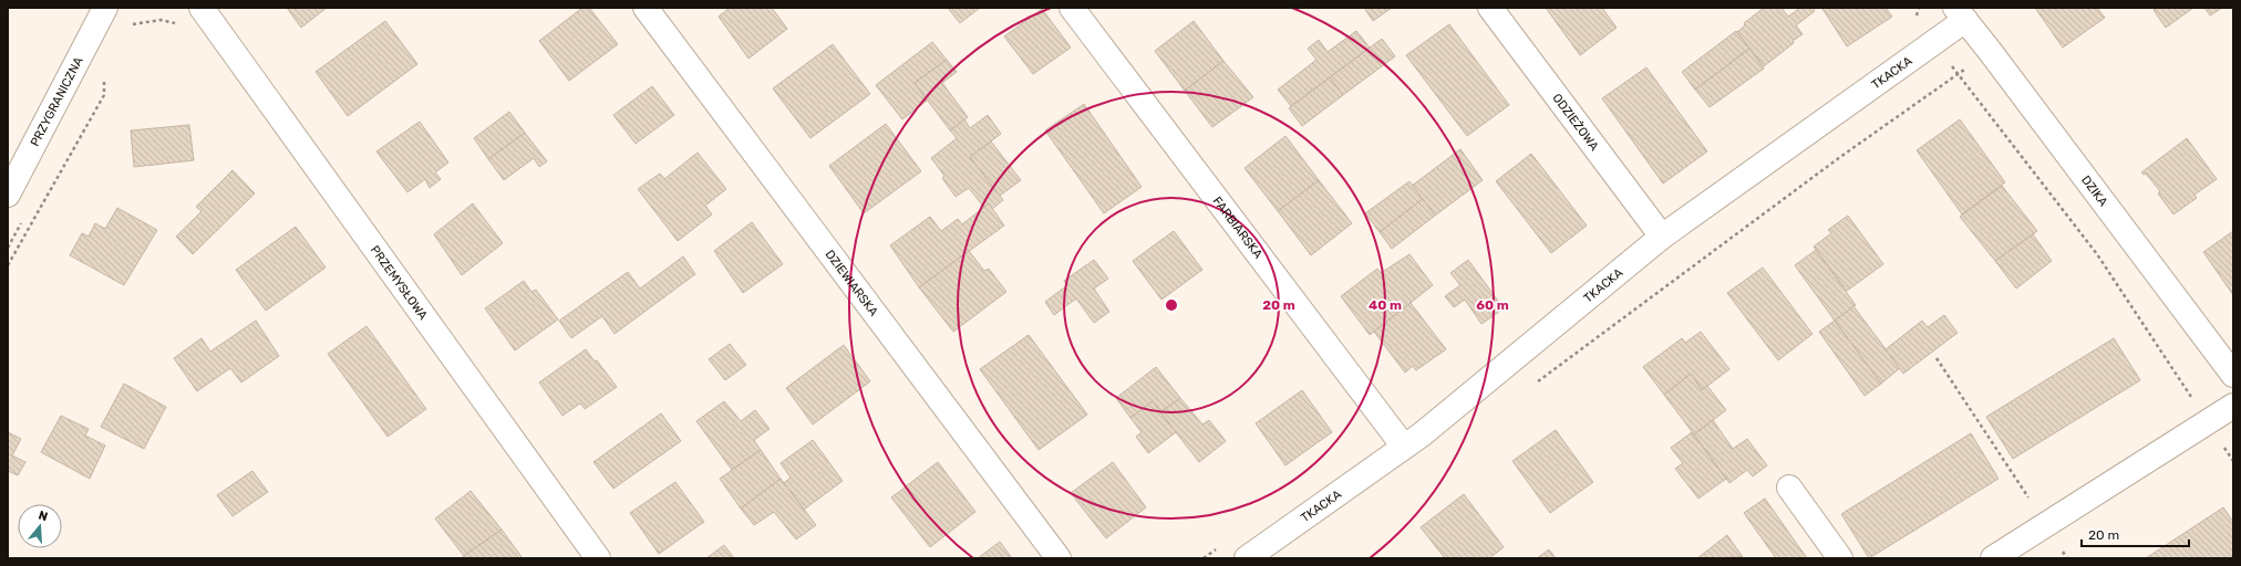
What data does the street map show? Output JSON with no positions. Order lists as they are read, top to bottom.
{
  "streets": {
    "street": [
      "TKACKA",
      "PRZYGRANICZNA",
      "ODZIEŻOWA",
      "DZIKA",
      "FARBIARSKA",
      "PRZEMYSŁOWA",
      "DZIEWIARSKA"
    ]
  },
  "crossings": [
    ["TKACKA", "ODZIEŻOWA"],
    ["TKACKA", "DZIKA"],
    ["TKACKA", "FARBIARSKA"]
  ],
  "scale_bar": "20 m",
  "north": "top",
  "rings": ["20 m", "40 m", "60 m"]
}
